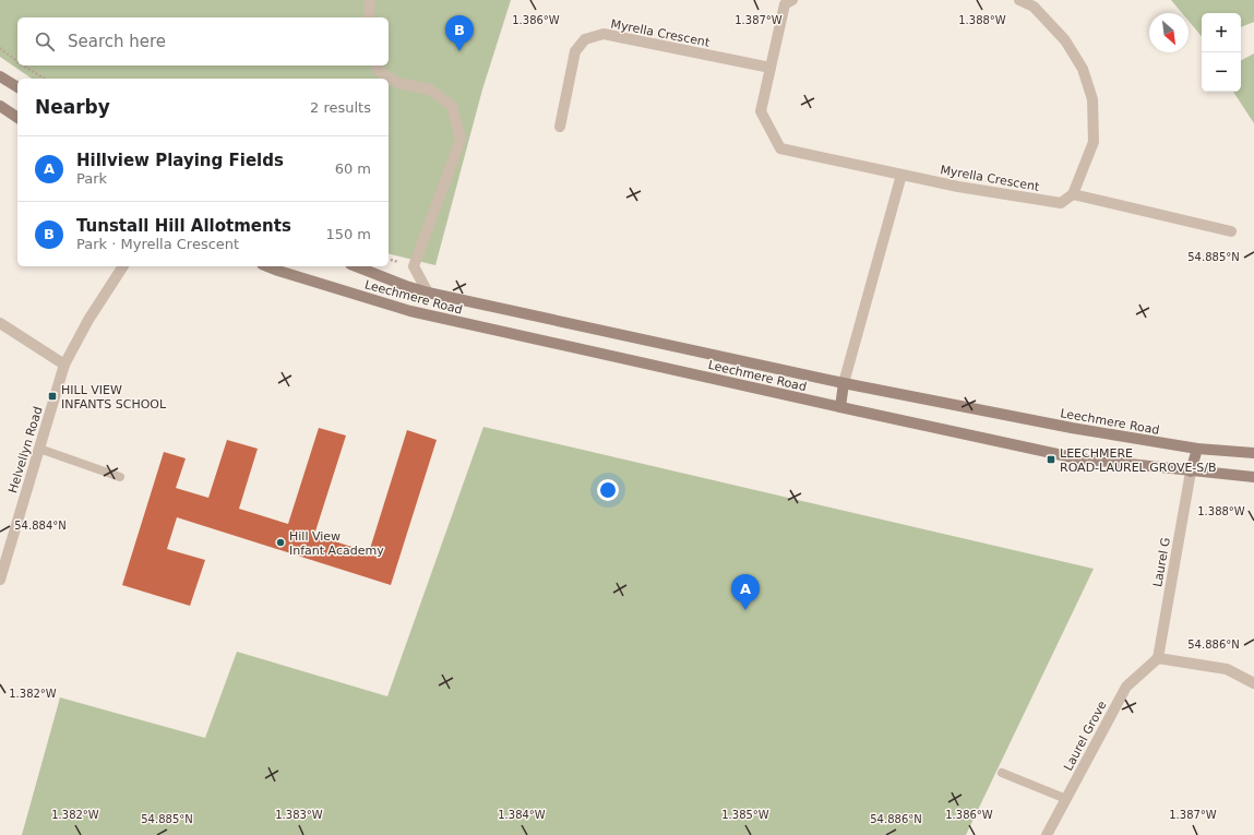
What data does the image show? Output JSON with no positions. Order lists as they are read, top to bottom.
{
  "streets": {
    "main road": ["Leechmere Road"],
    "street": [
      "Myrella Crescent",
      "Helvellyn Road",
      "Laurel G",
      "Laurel Grove"
    ]
  },
  "crossings": [
    ["Leechmere Road", "Laurel G"],
    ["Laurel G", "Laurel Grove"]
  ],
  "places": {
    "transit": ["HILL VIEW INFANTS SCHOOL", "LEECHMERE ROAD-LAUREL GROVE-S/B"],
    "other": ["Hill View Infant Academy"]
  },
  "north": "bottom right",
  "page": {
    "map_buttons": ["+", "−"],
    "pins": ["B", "A"],
    "search": "Search here",
    "heading": ["Nearby", "2 results"],
    "list": [
      {
        "mark": "A",
        "name": "Hillview Playing Fields",
        "note": "Park",
        "value": "60 m"
      },
      {
        "mark": "B",
        "name": "Tunstall Hill Allotments",
        "note": "Park · Myrella Crescent",
        "value": "150 m"
      }
    ]
  },
  "coordinates": [
    "1.386°W",
    "1.388°W",
    "1.387°W",
    "54.885°N",
    "54.884°N",
    "54.886°N",
    "1.382°W",
    "1.383°W",
    "1.384°W",
    "1.385°W"
  ]
}
